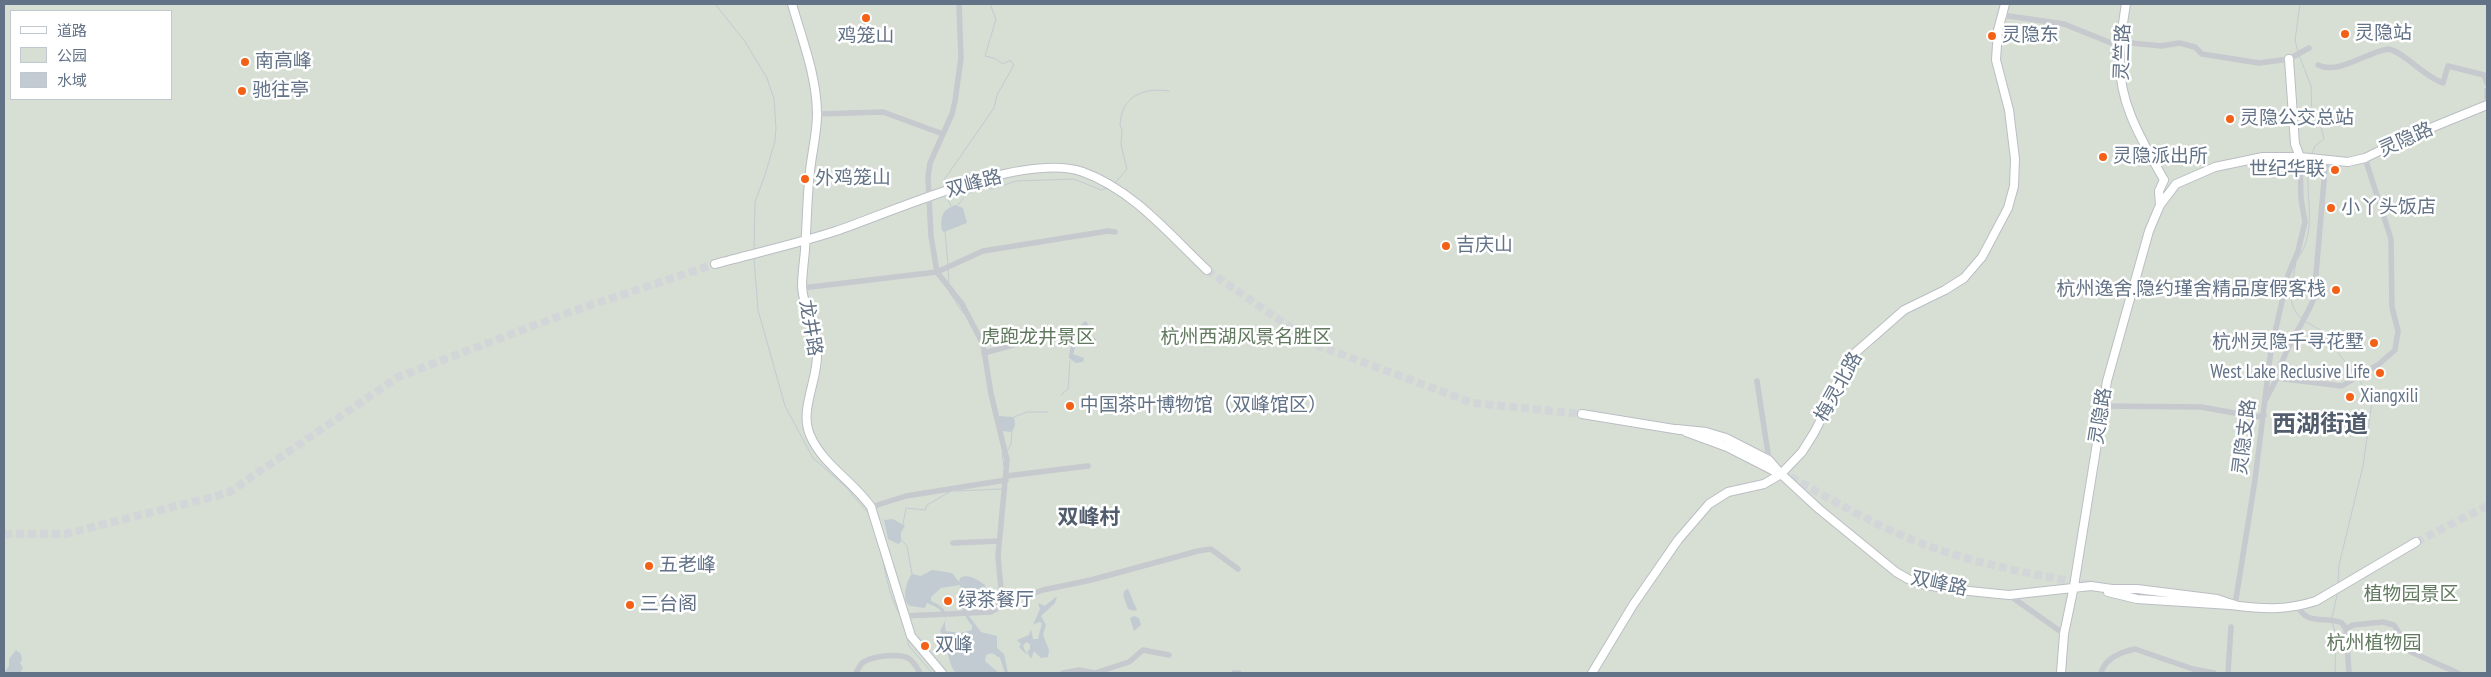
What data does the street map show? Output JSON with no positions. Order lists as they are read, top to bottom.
{
  "streets": {
    "street": [
      "灵竺路",
      "灵隐路",
      "双峰路",
      "龙井路",
      "梅灵北路",
      "灵隐支路"
    ]
  },
  "crossings": [
    ["灵隐路", "双峰路"],
    ["灵隐路", "灵隐支路"],
    ["双峰路", "龙井路"],
    ["双峰路", "梅灵北路"],
    ["双峰路", "灵隐支路"]
  ],
  "districts": ["西湖街道", "双峰村"],
  "parks": [
    "虎跑龙井景区",
    "杭州西湖风景名胜区",
    "植物园景区",
    "杭州植物园"
  ],
  "places": [
    "鸡笼山",
    "灵隐站",
    "灵隐东",
    "南高峰",
    "驰往亭",
    "灵隐公交总站",
    "灵隐派出所",
    "世纪华联",
    "外鸡笼山",
    "小丫头饭店",
    "吉庆山",
    "杭州逸舍.隐约瑾舍精品度假客栈",
    "杭州灵隐千寻花墅",
    "West Lake Reclusive Life",
    "Xiangxili",
    "中国茶叶博物馆（双峰馆区）",
    "五老峰",
    "绿茶餐厅",
    "三台阁",
    "双峰"
  ],
  "legend": ["道路", "公园", "水域"]
}
